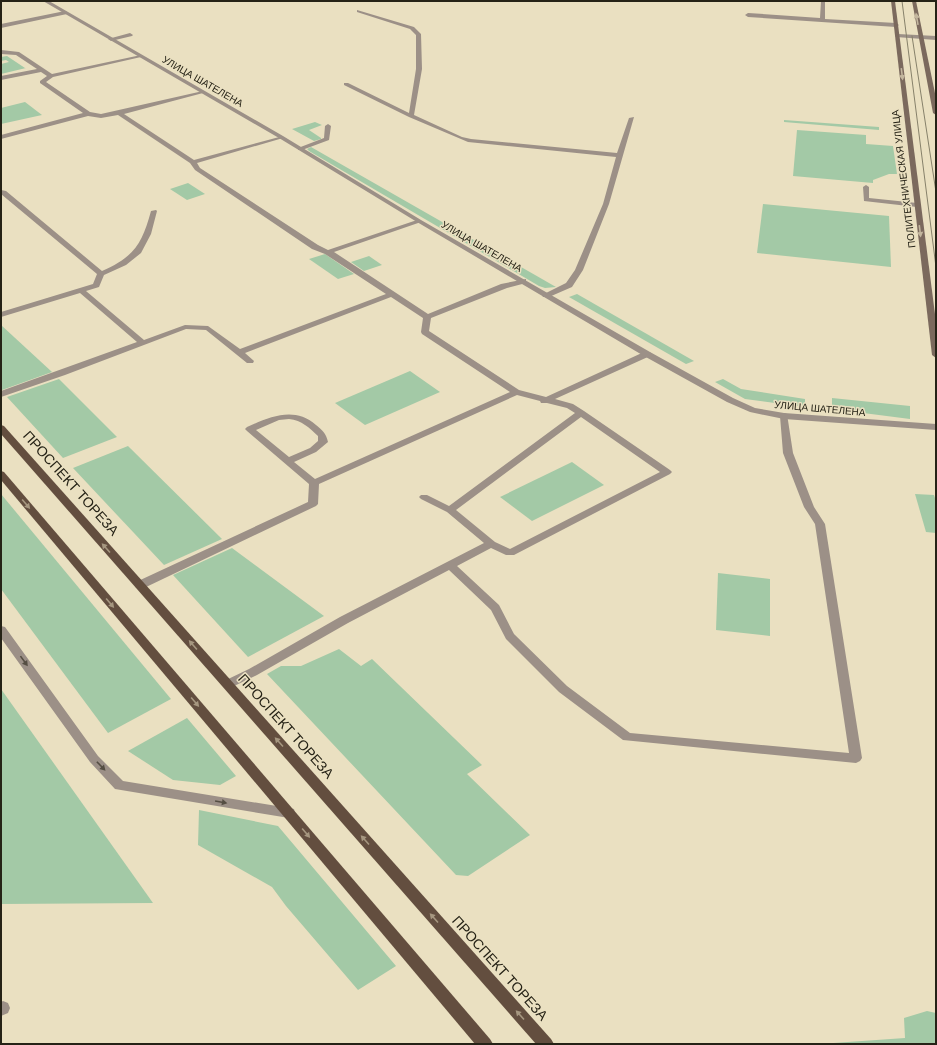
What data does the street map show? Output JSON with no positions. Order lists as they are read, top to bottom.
{
  "streets": {
    "main road": ["ПОЛИТЕХНИЧЕСКАЯ УЛИЦА", "ПРОСПЕКТ ТОРЕЗА"],
    "street": ["УЛИЦА ШАТЕЛЕНА"]
  },
  "one_way": ["ПОЛИТЕХНИЧЕСКАЯ УЛИЦА"]
}
